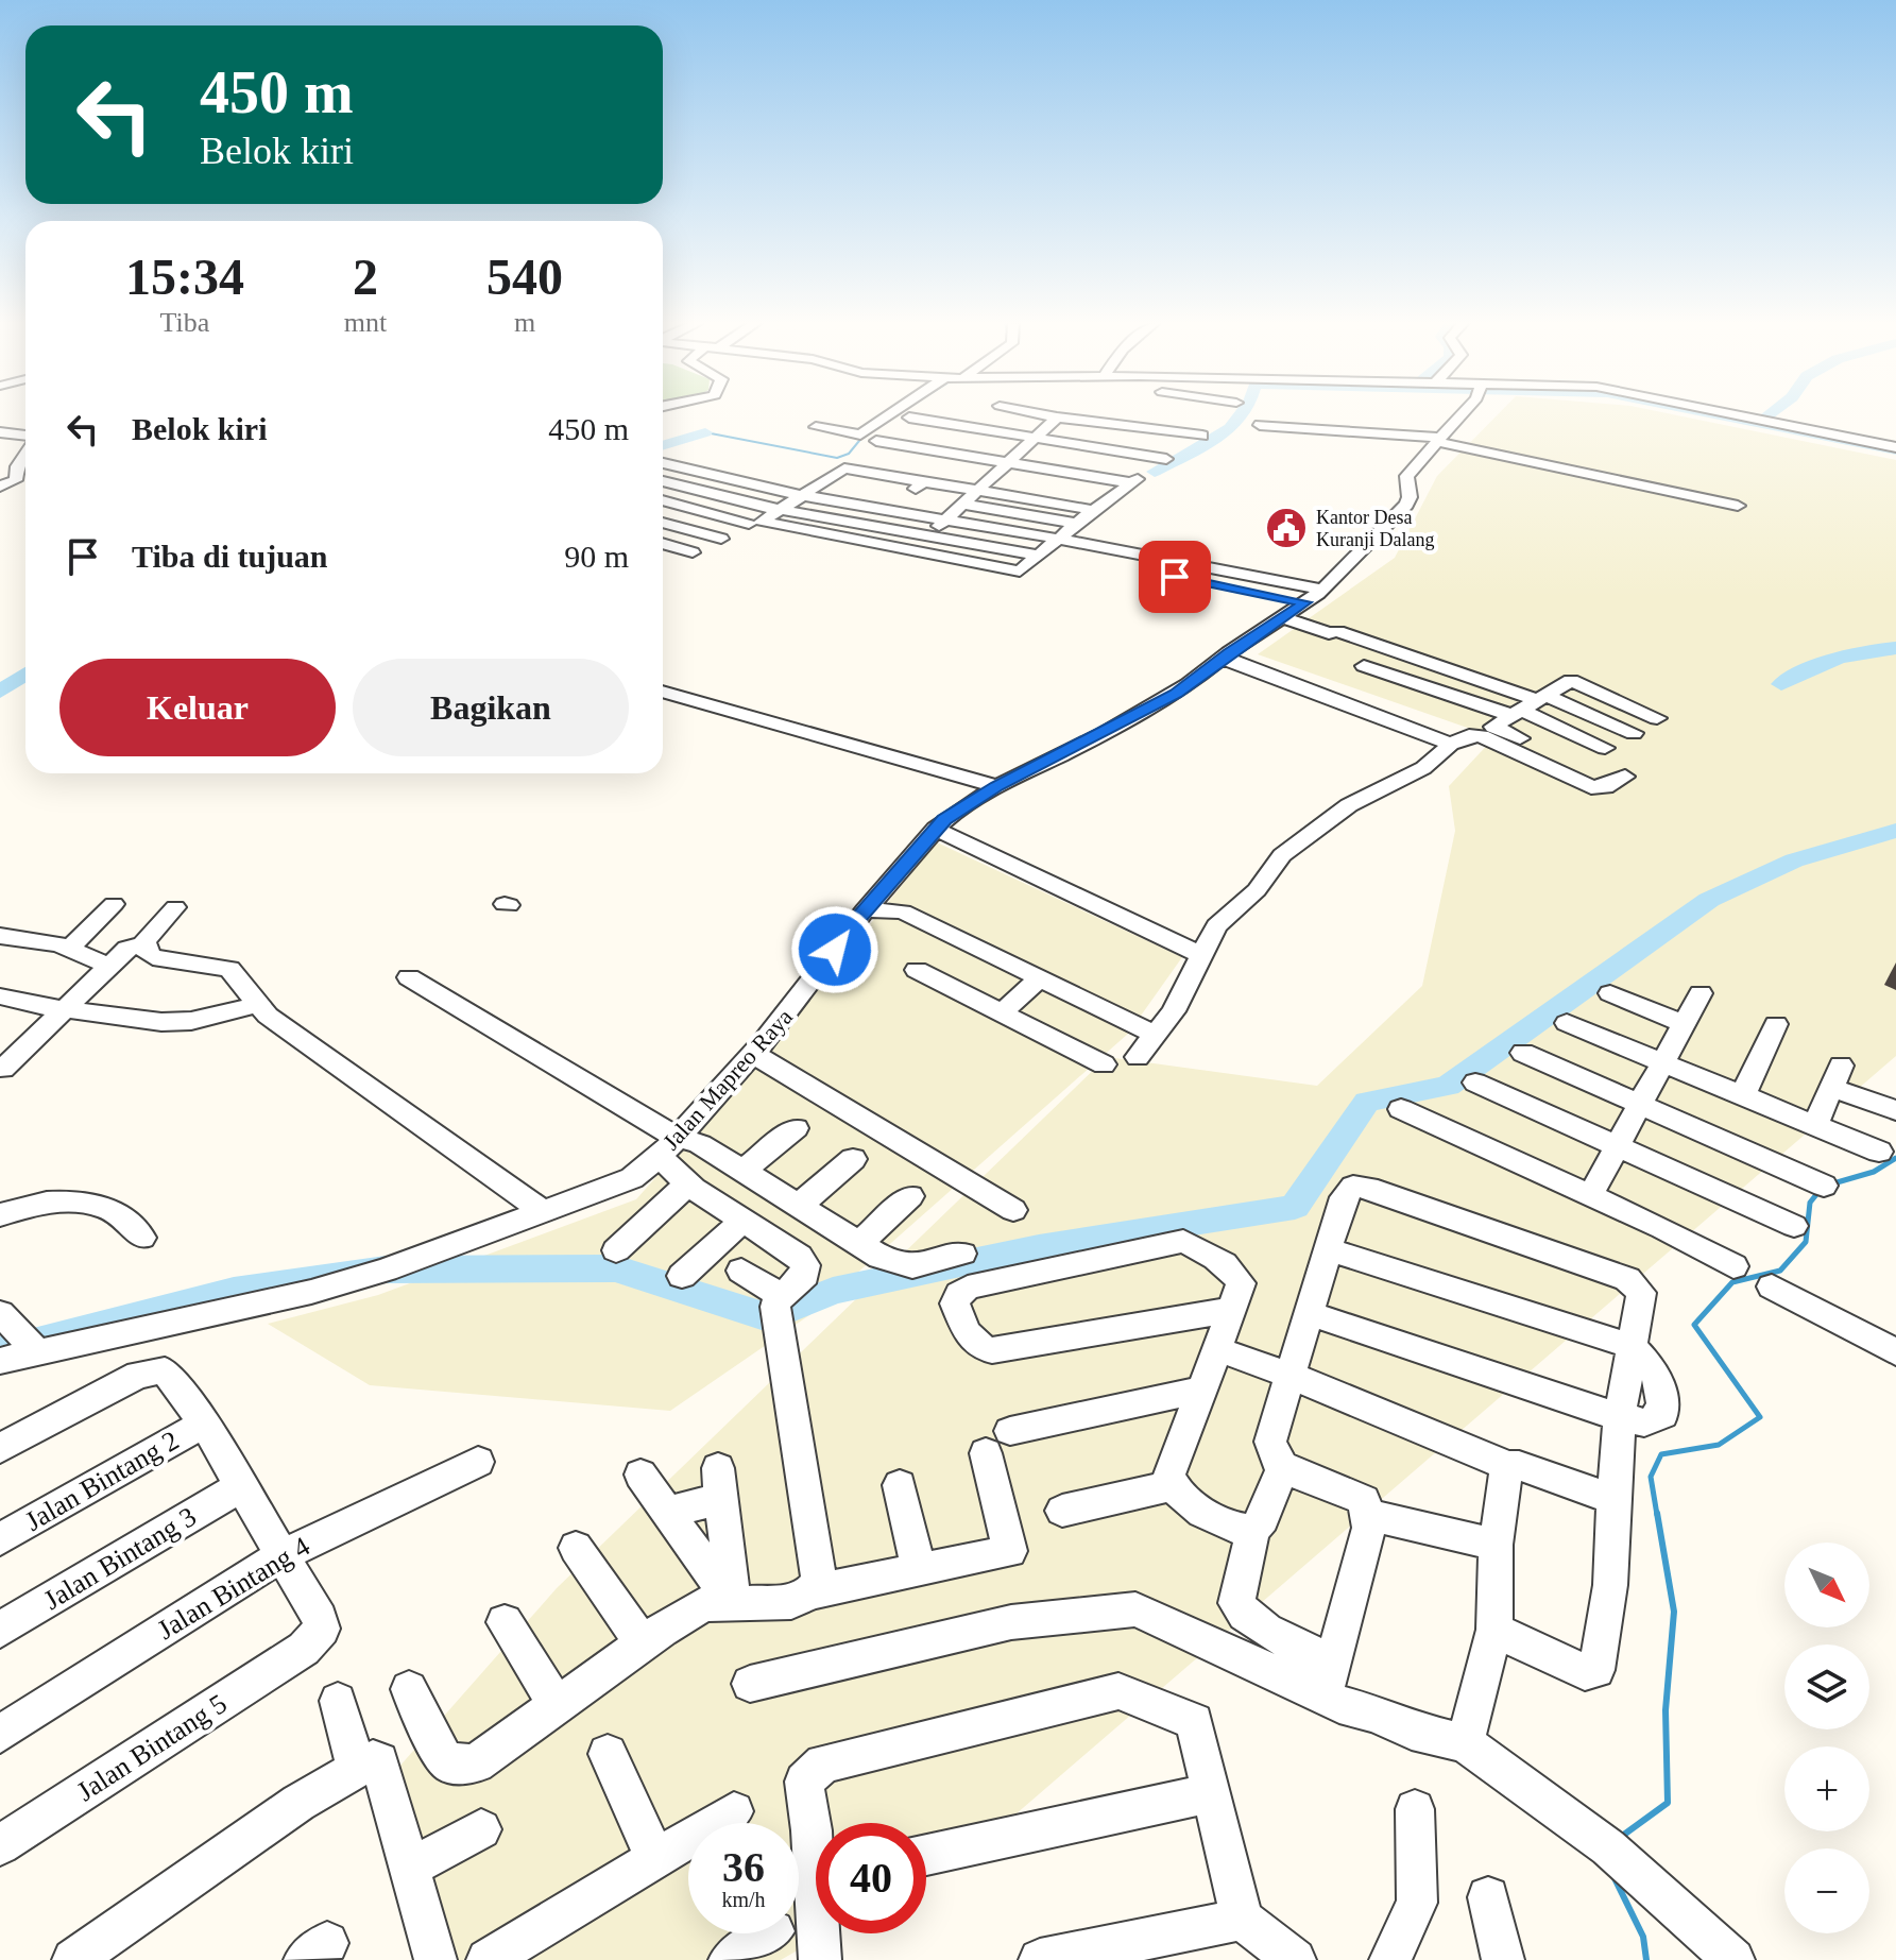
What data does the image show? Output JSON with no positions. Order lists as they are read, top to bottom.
{
  "streets": {
    "street": [
      "Jalan Mapreo Raya",
      "Jalan Bintang 2",
      "Jalan Bintang 3",
      "Jalan Bintang 4",
      "Jalan Bintang 5"
    ]
  },
  "crossings": [
    ["Jalan Bintang 4", "Jalan Bintang 5"]
  ],
  "places": {
    "public building": ["Kantor Desa Kuranji Dalang"]
  },
  "north": "bottom right",
  "page": {
    "turn": ["450 m", "Belok kiri"],
    "eta": [
      "15:34",
      "Tiba",
      "2",
      "mnt",
      "540",
      "m"
    ],
    "list": [
      {
        "name": "Belok kiri",
        "value": "450 m"
      },
      {
        "name": "Tiba di tujuan",
        "value": "90 m"
      }
    ],
    "buttons": ["Keluar", "Bagikan"],
    "map_buttons": ["+", "−"],
    "speed": "36 km/h",
    "limit": "40"
  }
}
